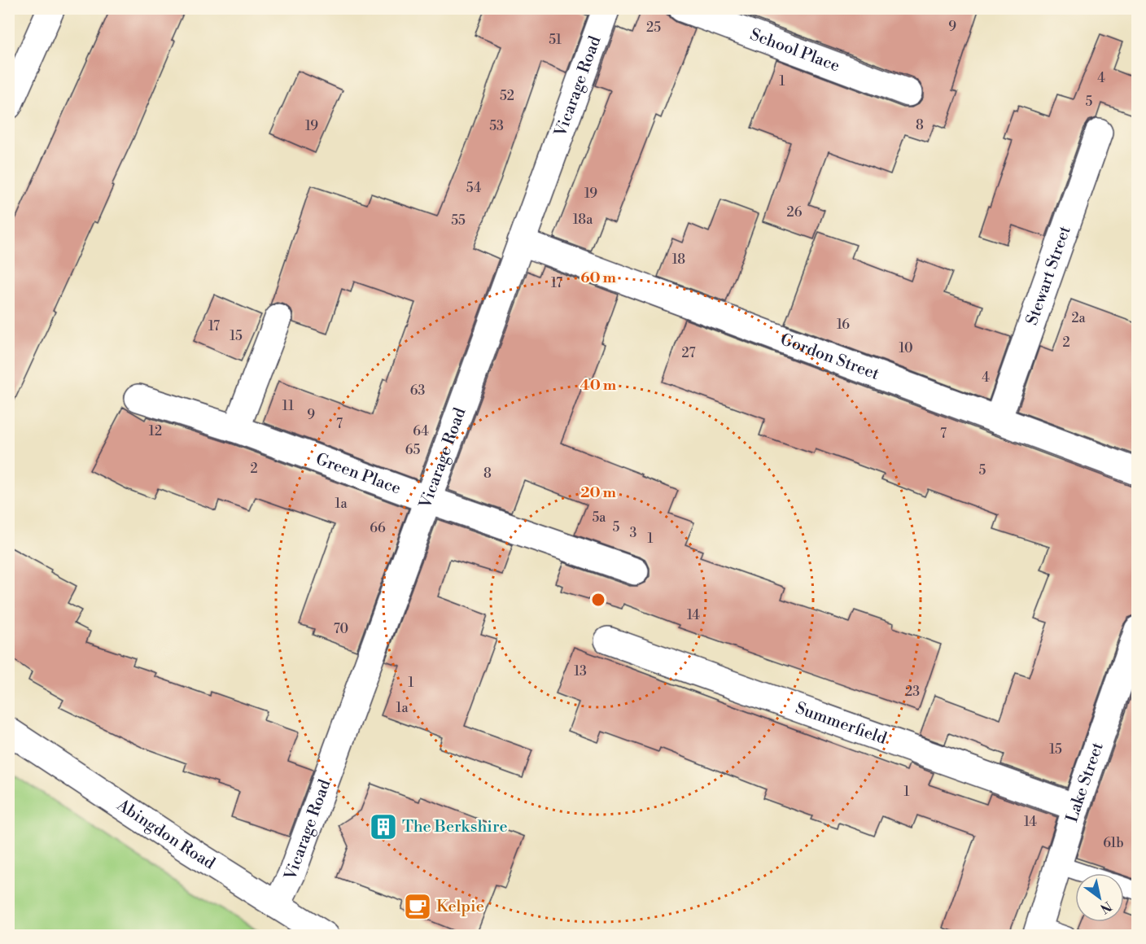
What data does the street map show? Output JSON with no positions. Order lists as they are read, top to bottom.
{
  "streets": {
    "street": [
      "School Place",
      "Vicarage Road",
      "Stewart Street",
      "Gordon Street",
      "Green Place",
      "Summerfield",
      "Lake Street",
      "Abingdon Road"
    ]
  },
  "crossings": [
    ["Vicarage Road", "Gordon Street"],
    ["Vicarage Road", "Green Place"],
    ["Vicarage Road", "Abingdon Road"],
    ["Stewart Street", "Gordon Street"],
    ["Summerfield", "Lake Street"]
  ],
  "places": {
    "building": ["The Berkshire"],
    "cafe": ["Kelpie"]
  },
  "house_numbers": [
    "9",
    "25",
    "51",
    "4",
    "1",
    "52",
    "5",
    "8",
    "19",
    "53",
    "54",
    "19",
    "26",
    "18a",
    "55",
    "18",
    "17",
    "2a",
    "16",
    "17",
    "15",
    "2",
    "10",
    "27",
    "4",
    "63",
    "11",
    "9",
    "7",
    "12",
    "64",
    "7",
    "65",
    "2",
    "5",
    "8",
    "1a",
    "5a",
    "5",
    "66",
    "3",
    "1",
    "14",
    "70",
    "13",
    "1",
    "23",
    "1a",
    "15",
    "1",
    "14",
    "61b"
  ],
  "north": "bottom right",
  "rings": ["60 m", "40 m", "20 m"]
}
